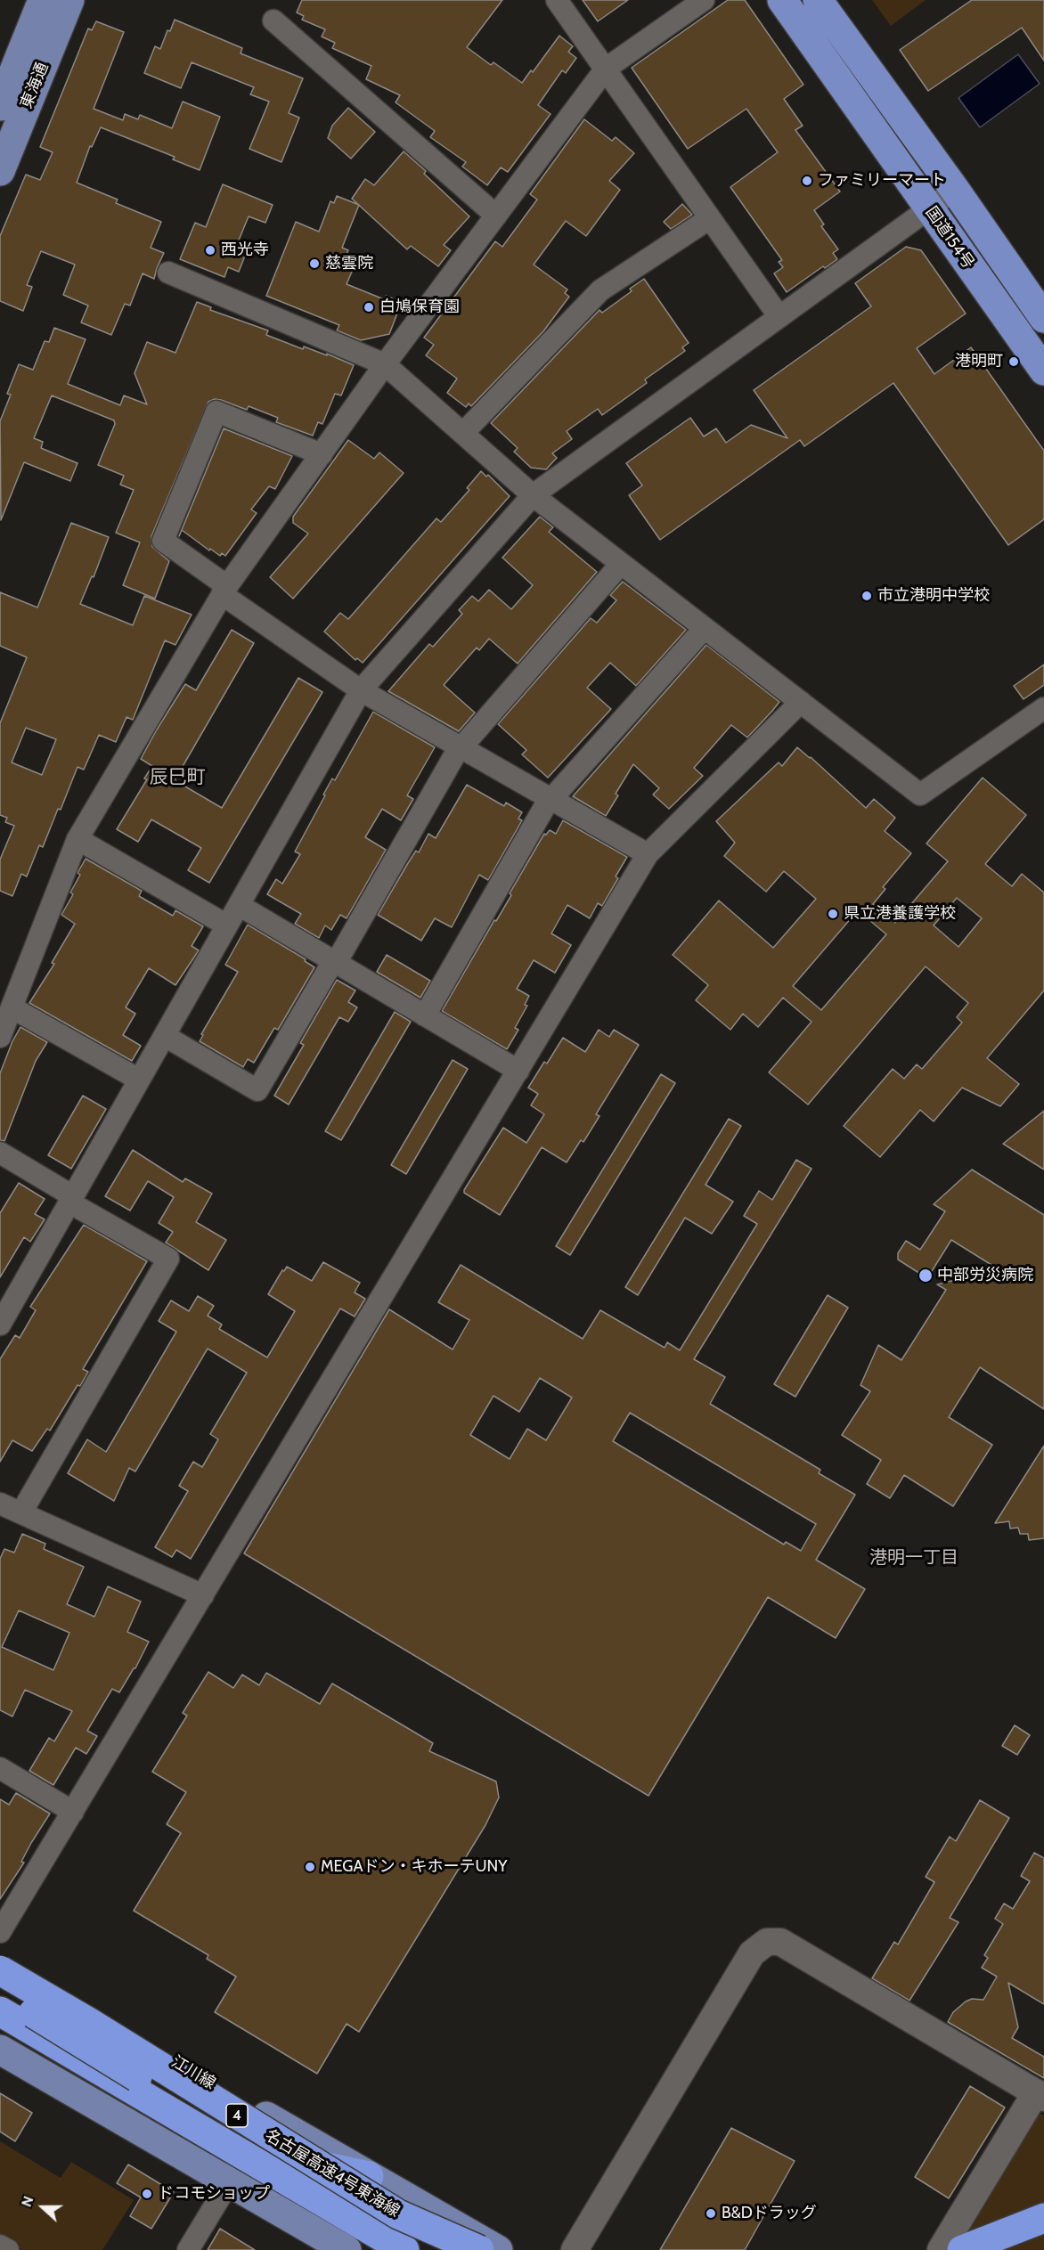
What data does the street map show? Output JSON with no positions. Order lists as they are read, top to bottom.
{
  "streets": {
    "highway": ["国道154号", "4", "名古屋高速4号東海線"],
    "main road": ["東海通", "江川線"]
  },
  "districts": ["辰巳町", "港明一丁目"],
  "places": [
    "ファミリーマート",
    "西光寺",
    "慈雲院",
    "白鳩保育園",
    "港明町",
    "市立港明中学校",
    "県立港養護学校",
    "中部労災病院",
    "MEGAドン・キホーテUNY",
    "ドコモショップ",
    "B&Dドラッグ"
  ],
  "north": "left"
}
